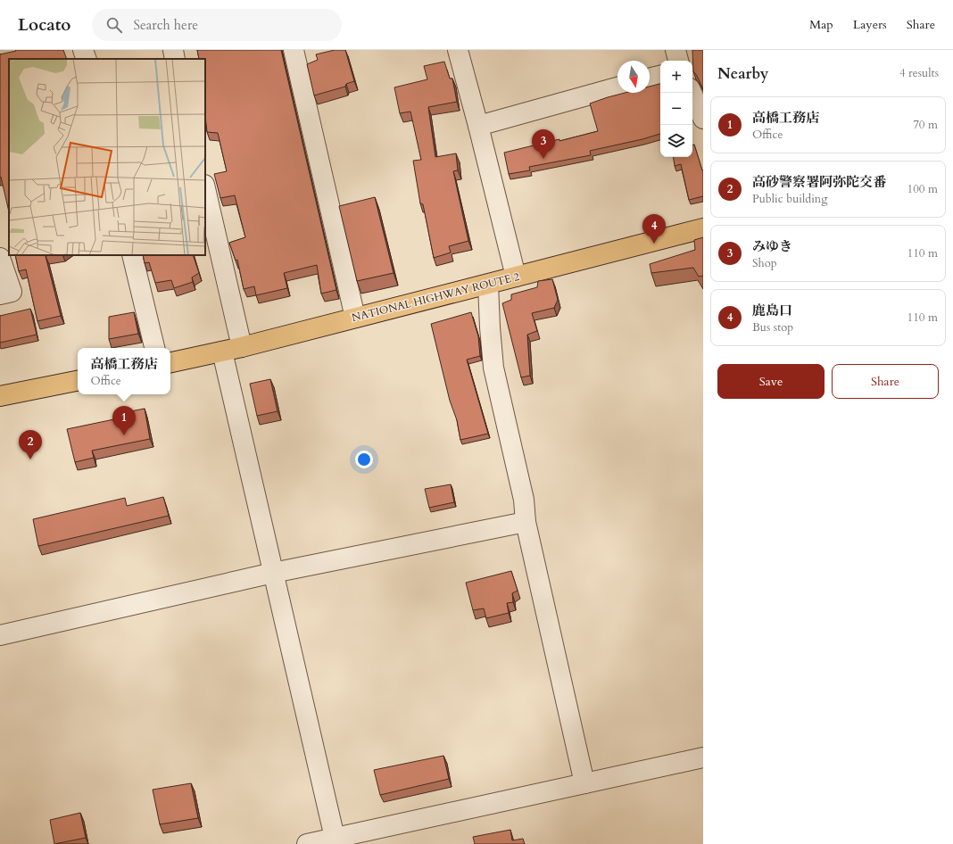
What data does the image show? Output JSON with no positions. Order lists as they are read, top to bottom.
{
  "streets": {
    "highway": ["NATIONAL HIGHWAY ROUTE 2"]
  },
  "north": "bottom",
  "page": {
    "header": "Locato",
    "search": "Search here",
    "nav": ["Map", "Layers", "Share"],
    "heading": ["Nearby", "4 results"],
    "map_buttons": ["+", "−"],
    "list": [
      {
        "mark": "1",
        "name": "高橋工務店",
        "note": "Office",
        "value": "70 m"
      },
      {
        "mark": "2",
        "name": "高砂警察署阿弥陀交番",
        "note": "Public building",
        "value": "100 m"
      },
      {
        "mark": "3",
        "name": "みゆき",
        "note": "Shop",
        "value": "110 m"
      },
      {
        "mark": "4",
        "name": "鹿島口",
        "note": "Bus stop",
        "value": "110 m"
      }
    ],
    "pins": [
      "3",
      "4",
      "1",
      "2"
    ],
    "popup": ["高橋工務店", "Office"],
    "buttons": ["Save", "Share"]
  }
}
